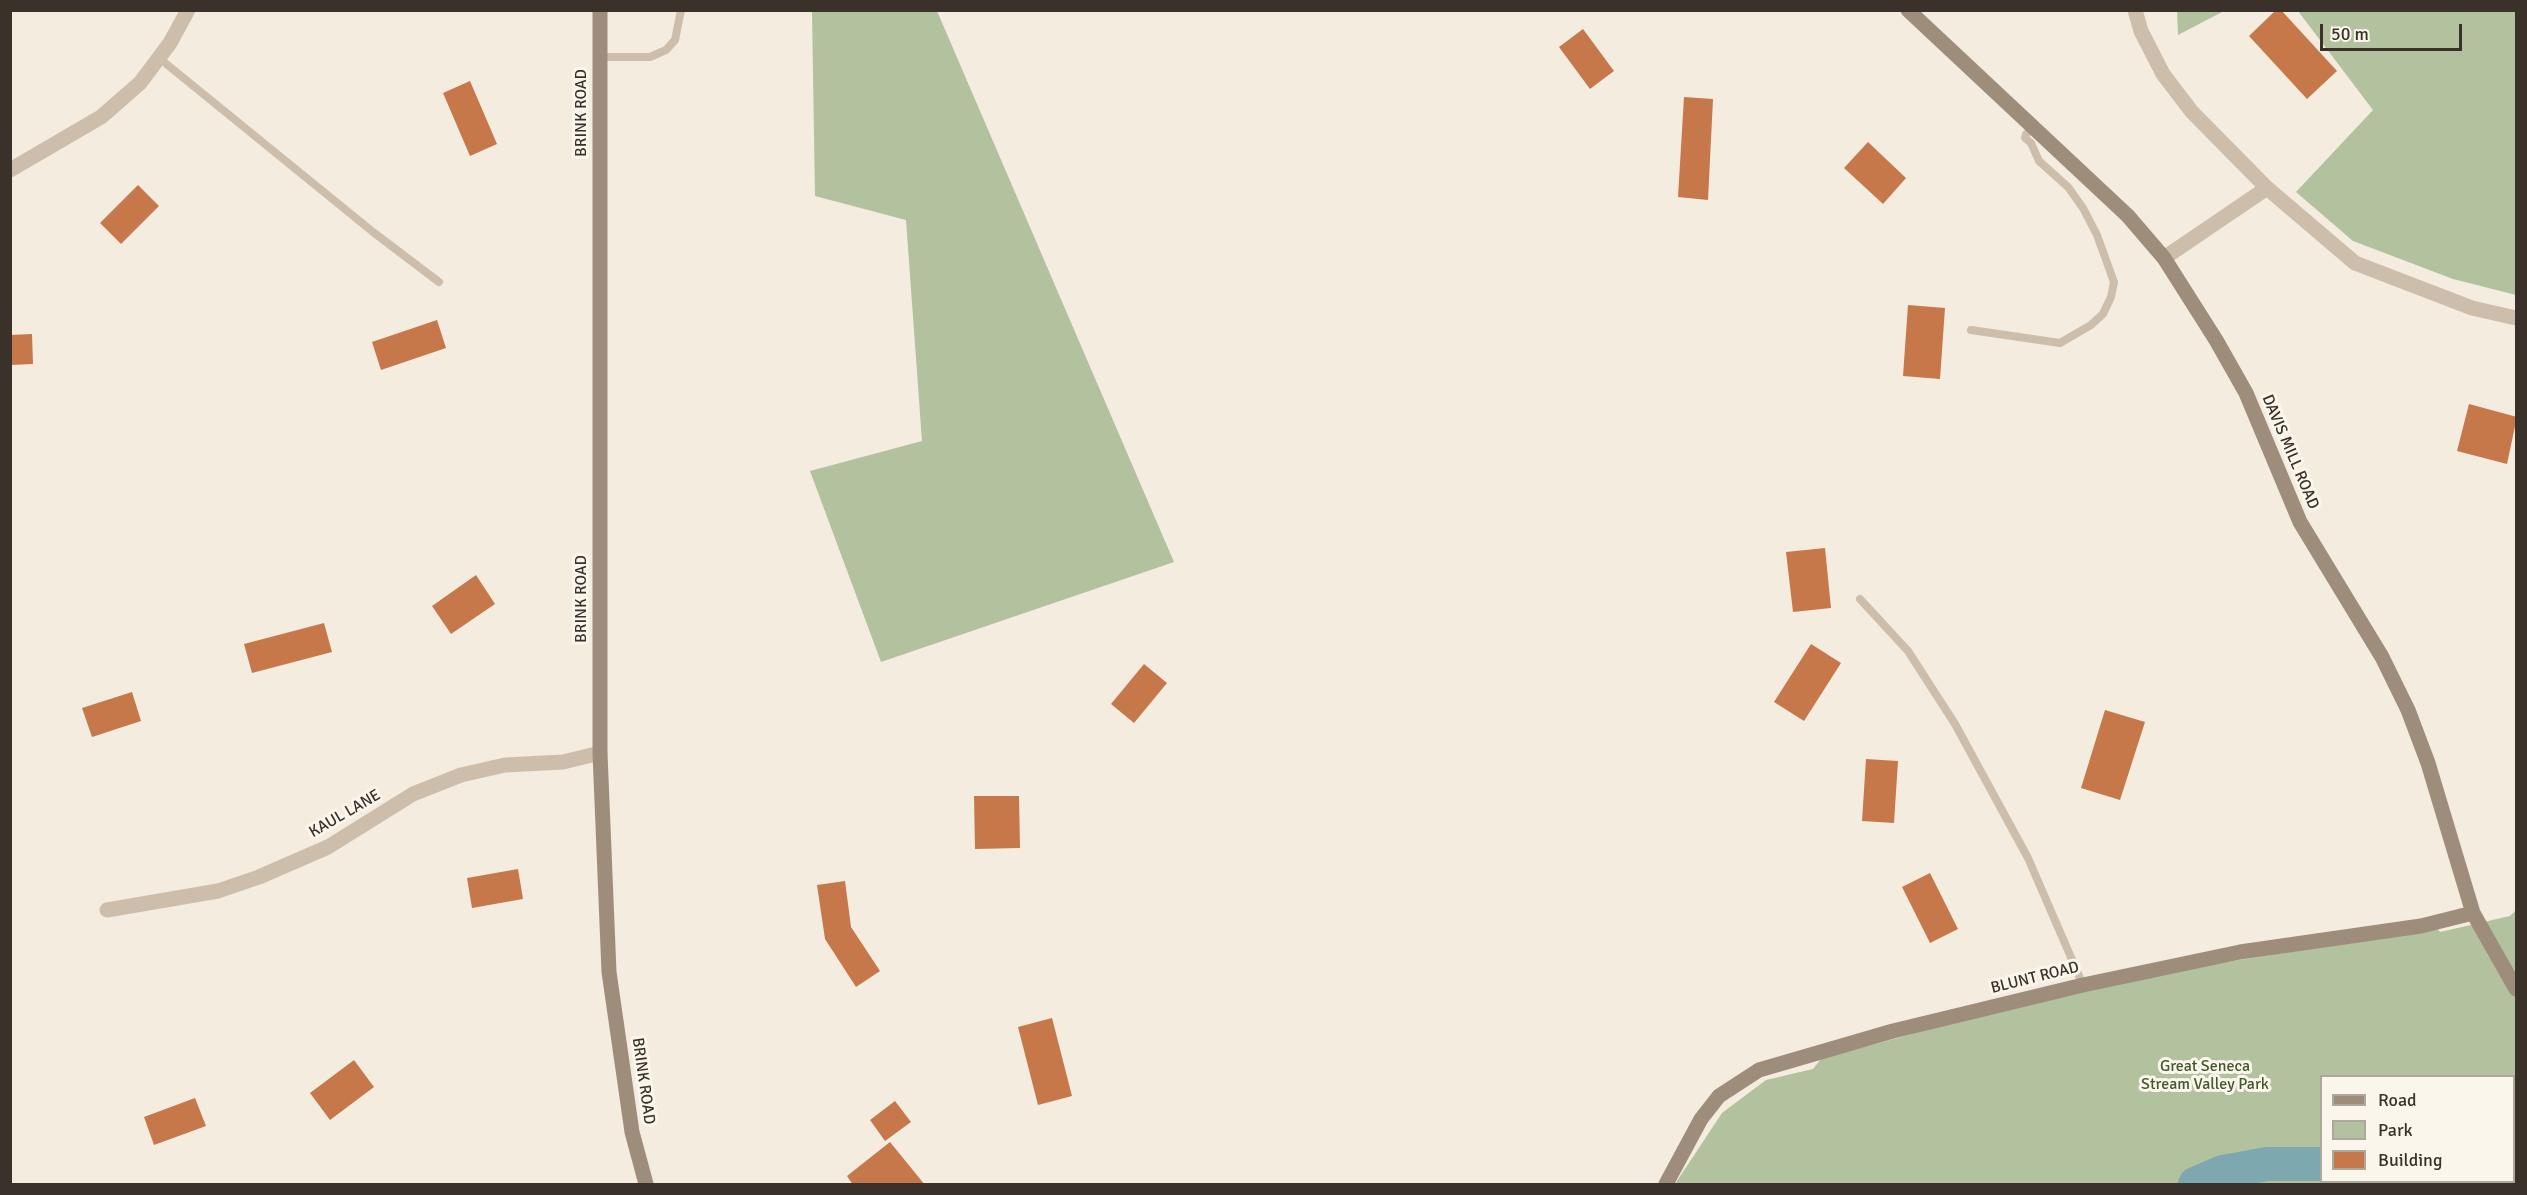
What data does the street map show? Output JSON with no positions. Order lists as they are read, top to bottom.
{
  "streets": {
    "street": [
      "BRINK ROAD",
      "DAVIS MILL ROAD",
      "KAUL LANE",
      "BLUNT ROAD"
    ]
  },
  "crossings": [
    ["BRINK ROAD", "KAUL LANE"],
    ["DAVIS MILL ROAD", "BLUNT ROAD"]
  ],
  "parks": ["Great Seneca Stream Valley Park"],
  "legend": ["Road", "Park", "Building"],
  "scale_bar": "50 m"
}
